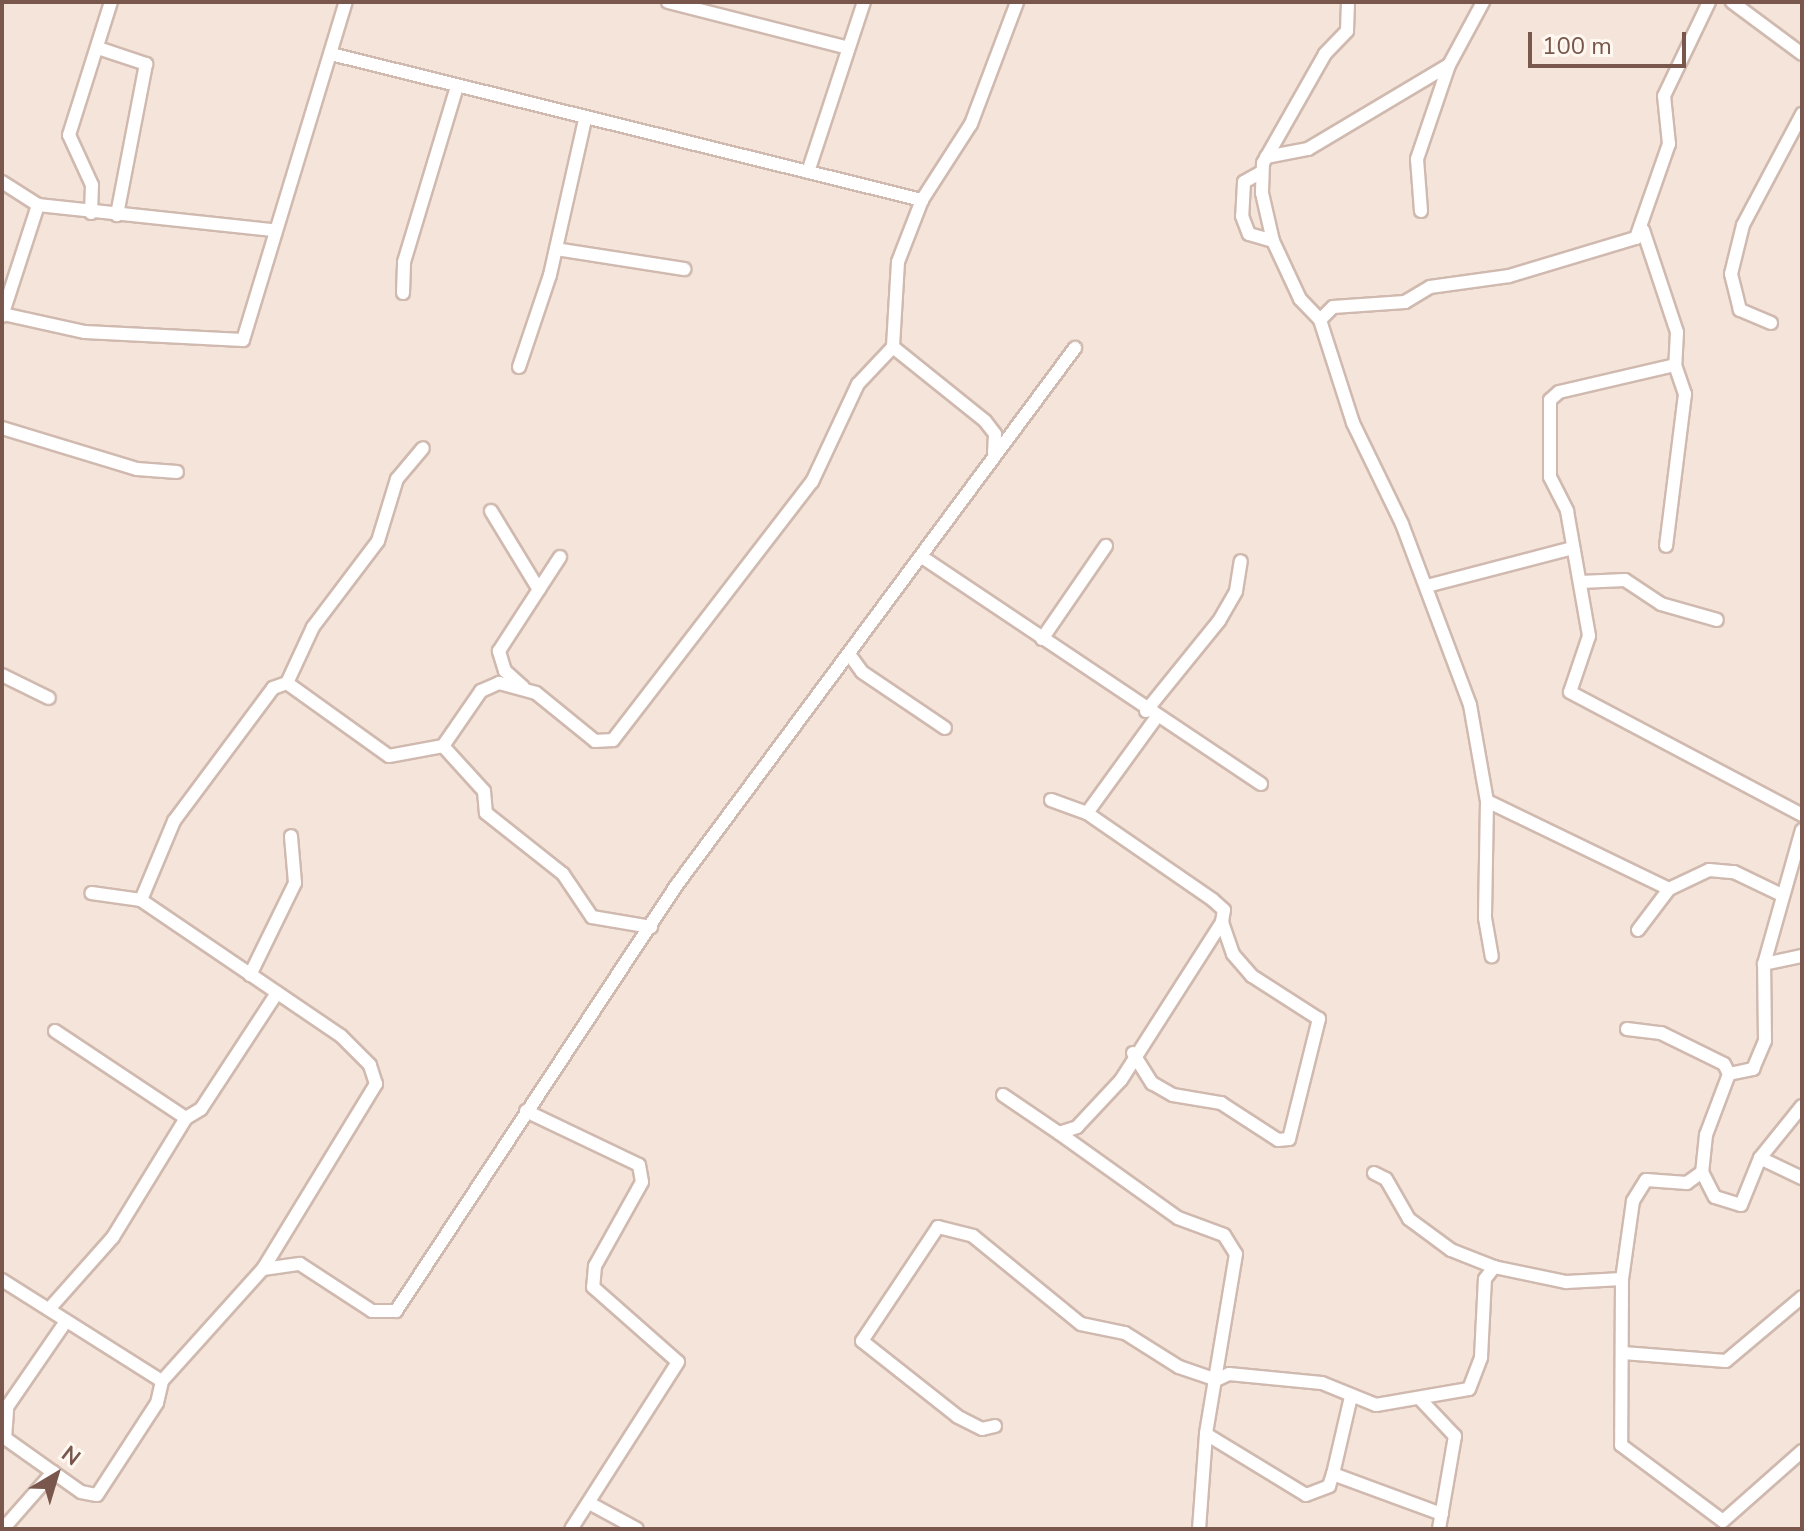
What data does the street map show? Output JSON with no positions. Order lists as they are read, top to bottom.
{
  "scale_bar": "100 m",
  "north": "top right"
}
